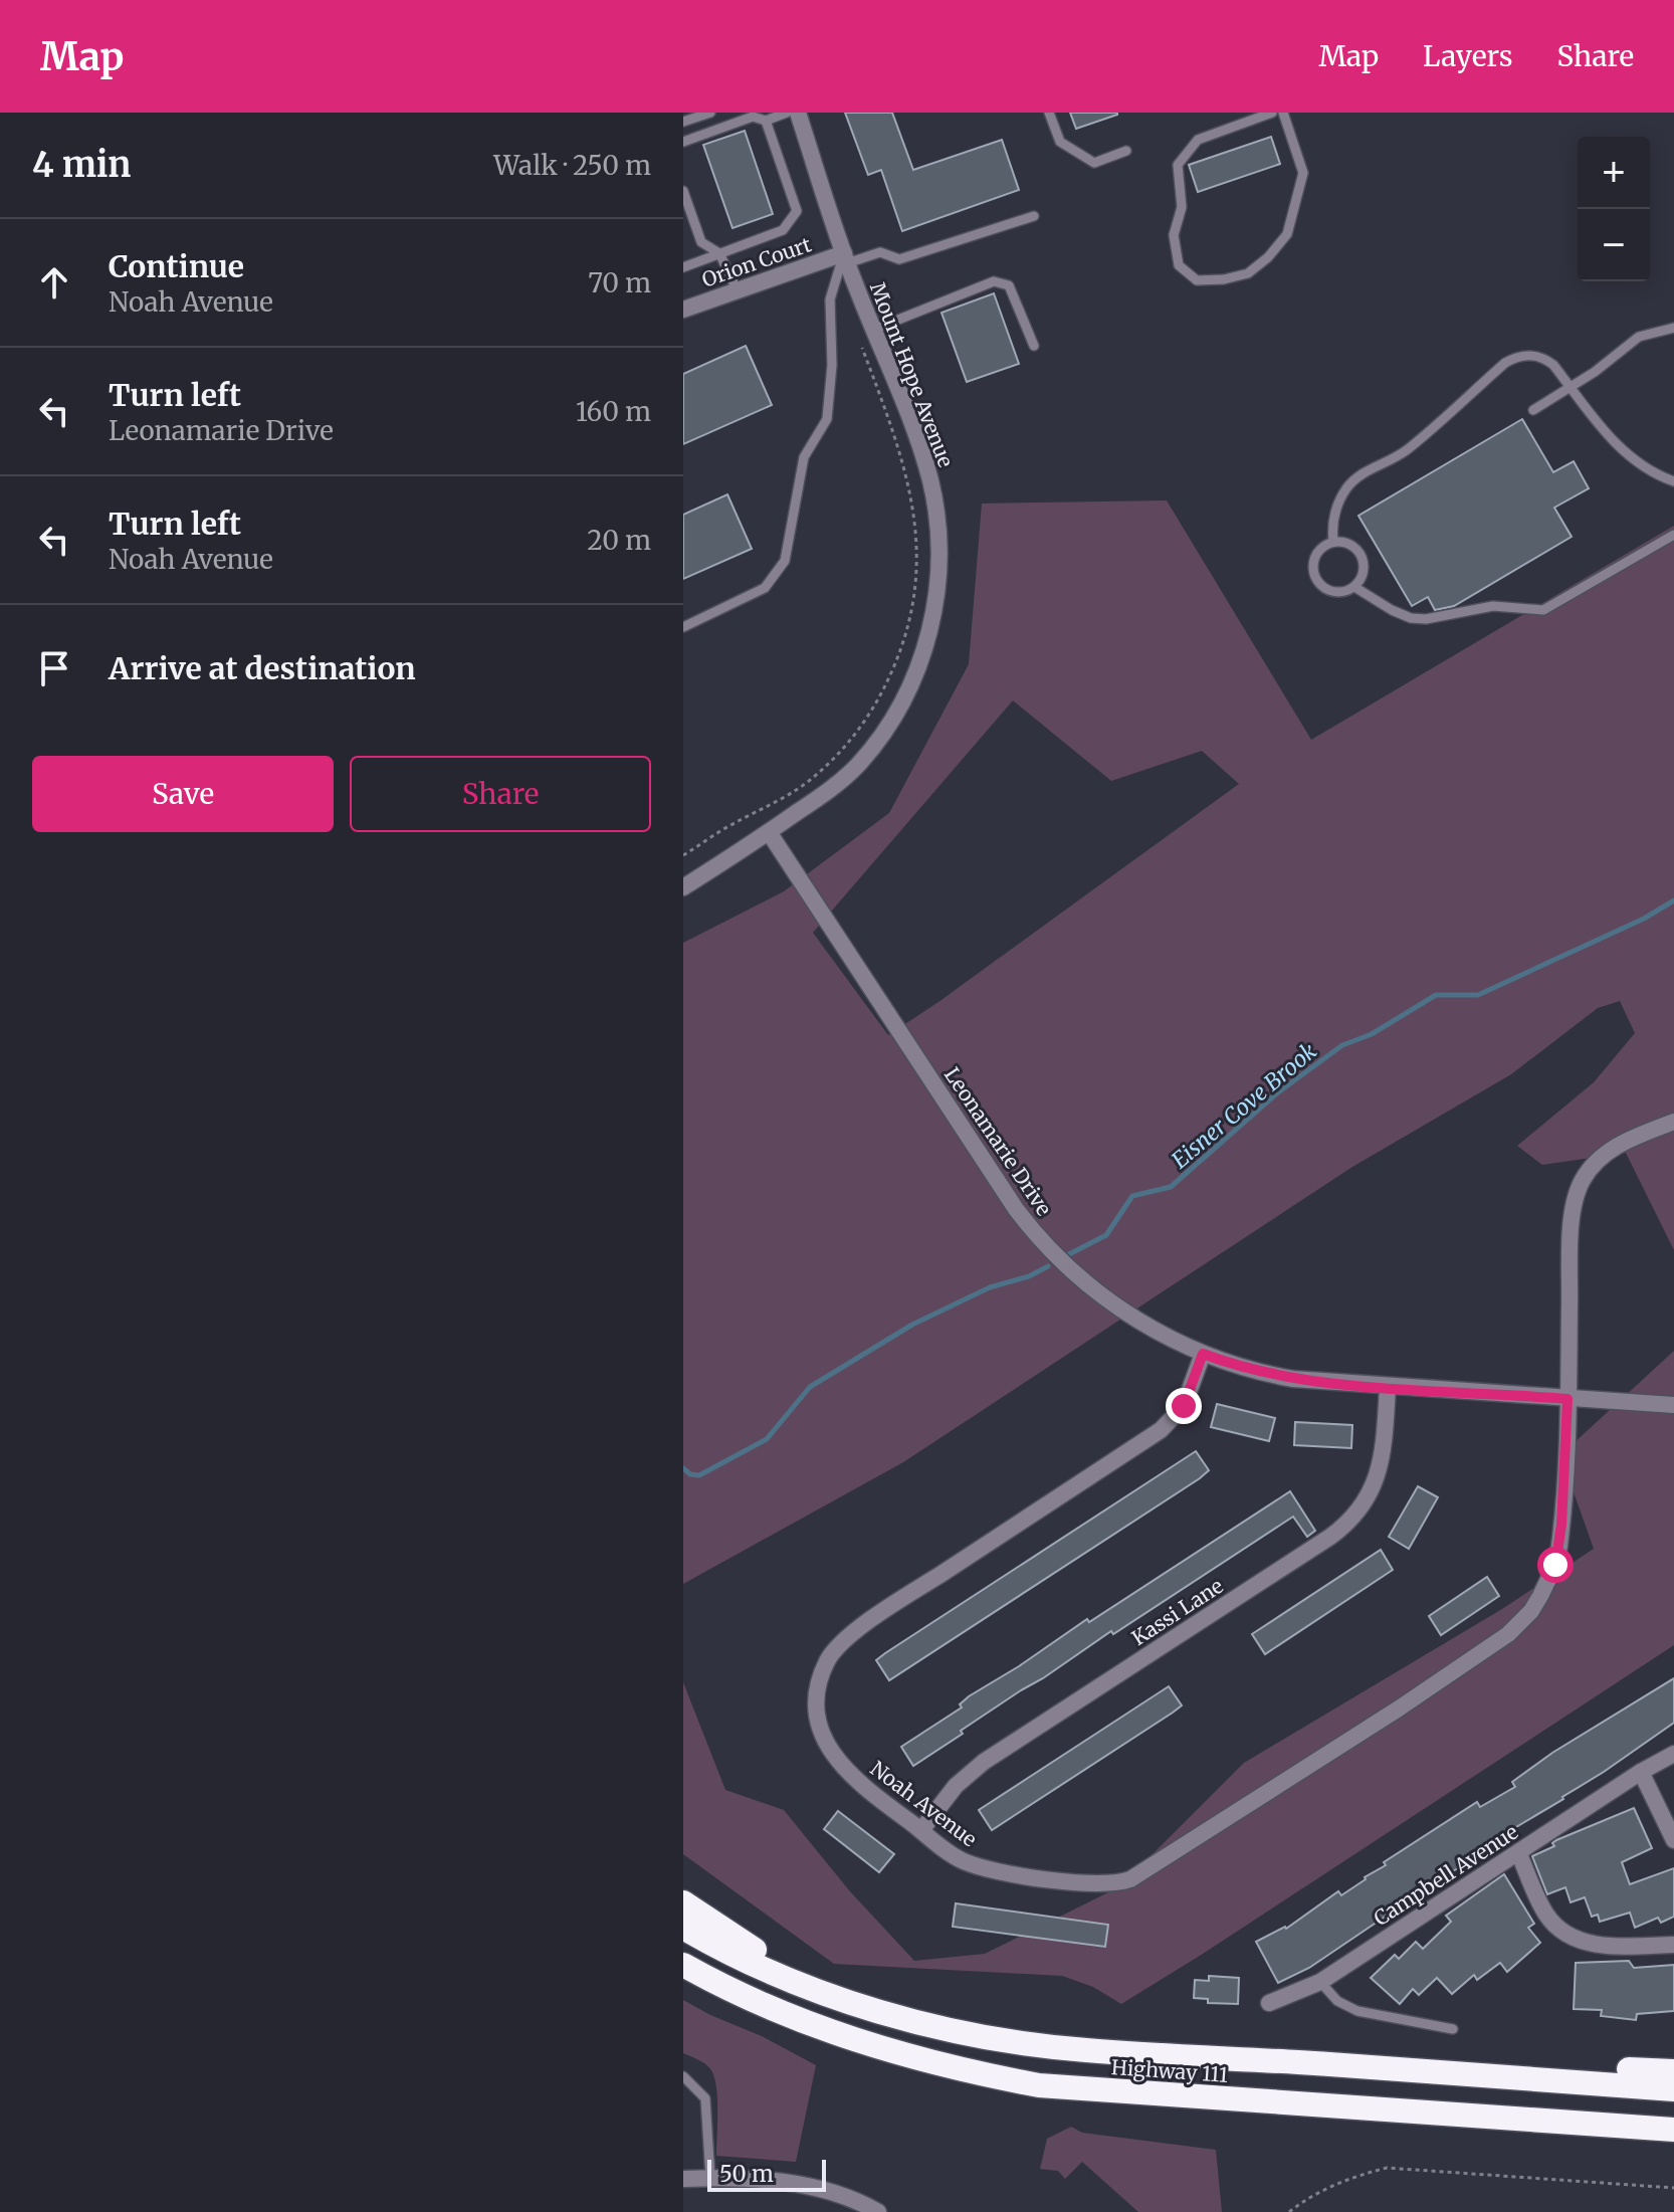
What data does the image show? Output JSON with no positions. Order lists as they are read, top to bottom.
{
  "streets": {
    "highway": ["Highway 111"],
    "street": [
      "Orion Court",
      "Mount Hope Avenue",
      "Leonamarie Drive",
      "Kassi Lane",
      "Noah Avenue",
      "Campbell Avenue"
    ]
  },
  "crossings": [
    ["Orion Court", "Mount Hope Avenue"],
    ["Mount Hope Avenue", "Leonamarie Drive"],
    ["Leonamarie Drive", "Kassi Lane"],
    ["Leonamarie Drive", "Noah Avenue"],
    ["Kassi Lane", "Noah Avenue"]
  ],
  "water": ["Eisner Cove Brook"],
  "scale_bar": "50 m",
  "page": {
    "header": "Map",
    "nav": ["Map", "Layers", "Share"],
    "heading": ["4 min", "Walk · 250 m"],
    "map_buttons": ["+", "−"],
    "list": [
      ["Continue", "Noah Avenue", "70 m"],
      ["Turn left", "Leonamarie Drive", "160 m"],
      ["Turn left", "Noah Avenue", "20 m"],
      "Arrive at destination"
    ],
    "buttons": ["Save", "Share"],
    "scale": "50 m"
  }
}
